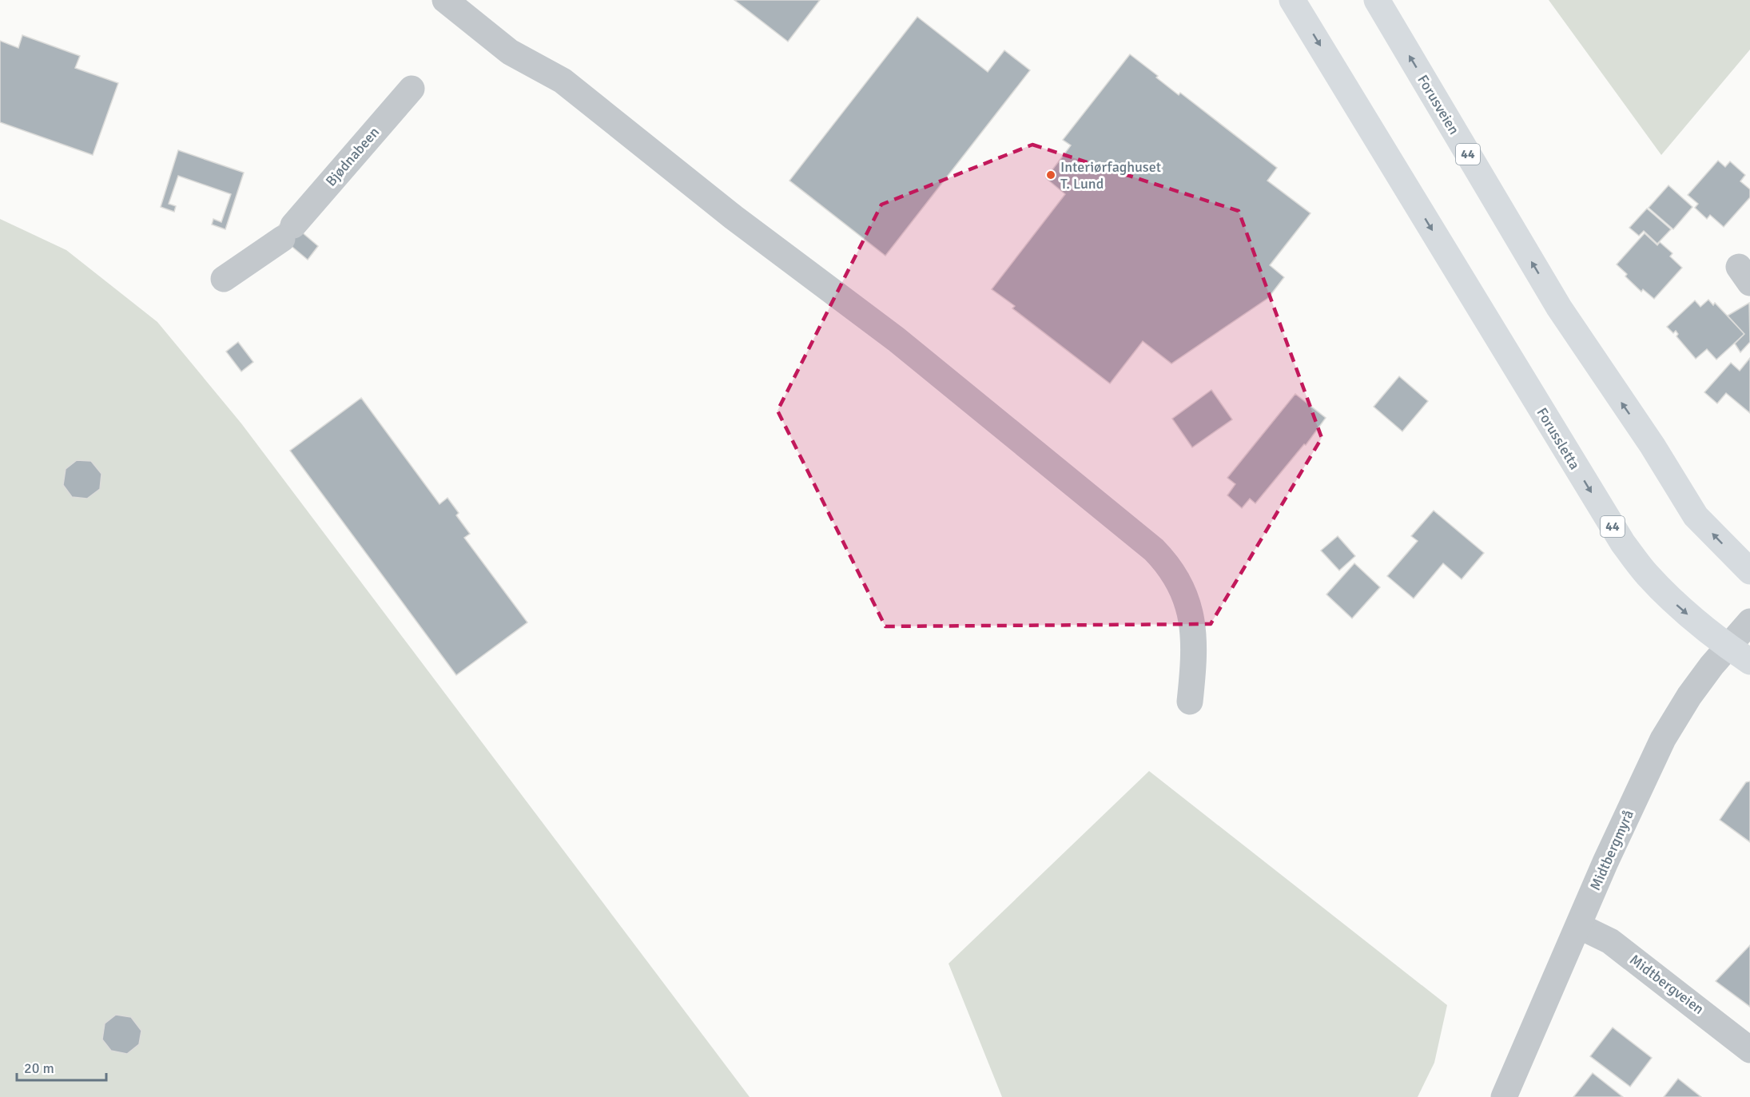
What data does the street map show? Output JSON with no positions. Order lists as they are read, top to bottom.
{
  "streets": {
    "main road": ["Forusveien", "44", "Forussletta"],
    "street": ["Bjødnabeen", "Midtbergmyrå", "Midtbergveien"]
  },
  "crossings": [
    ["Forussletta", "Midtbergmyrå"],
    ["Midtbergmyrå", "Midtbergveien"]
  ],
  "one_way": ["Forusveien", "Forussletta"],
  "places": ["Interiørfaghuset T. Lund"],
  "scale_bar": "20 m"
}
